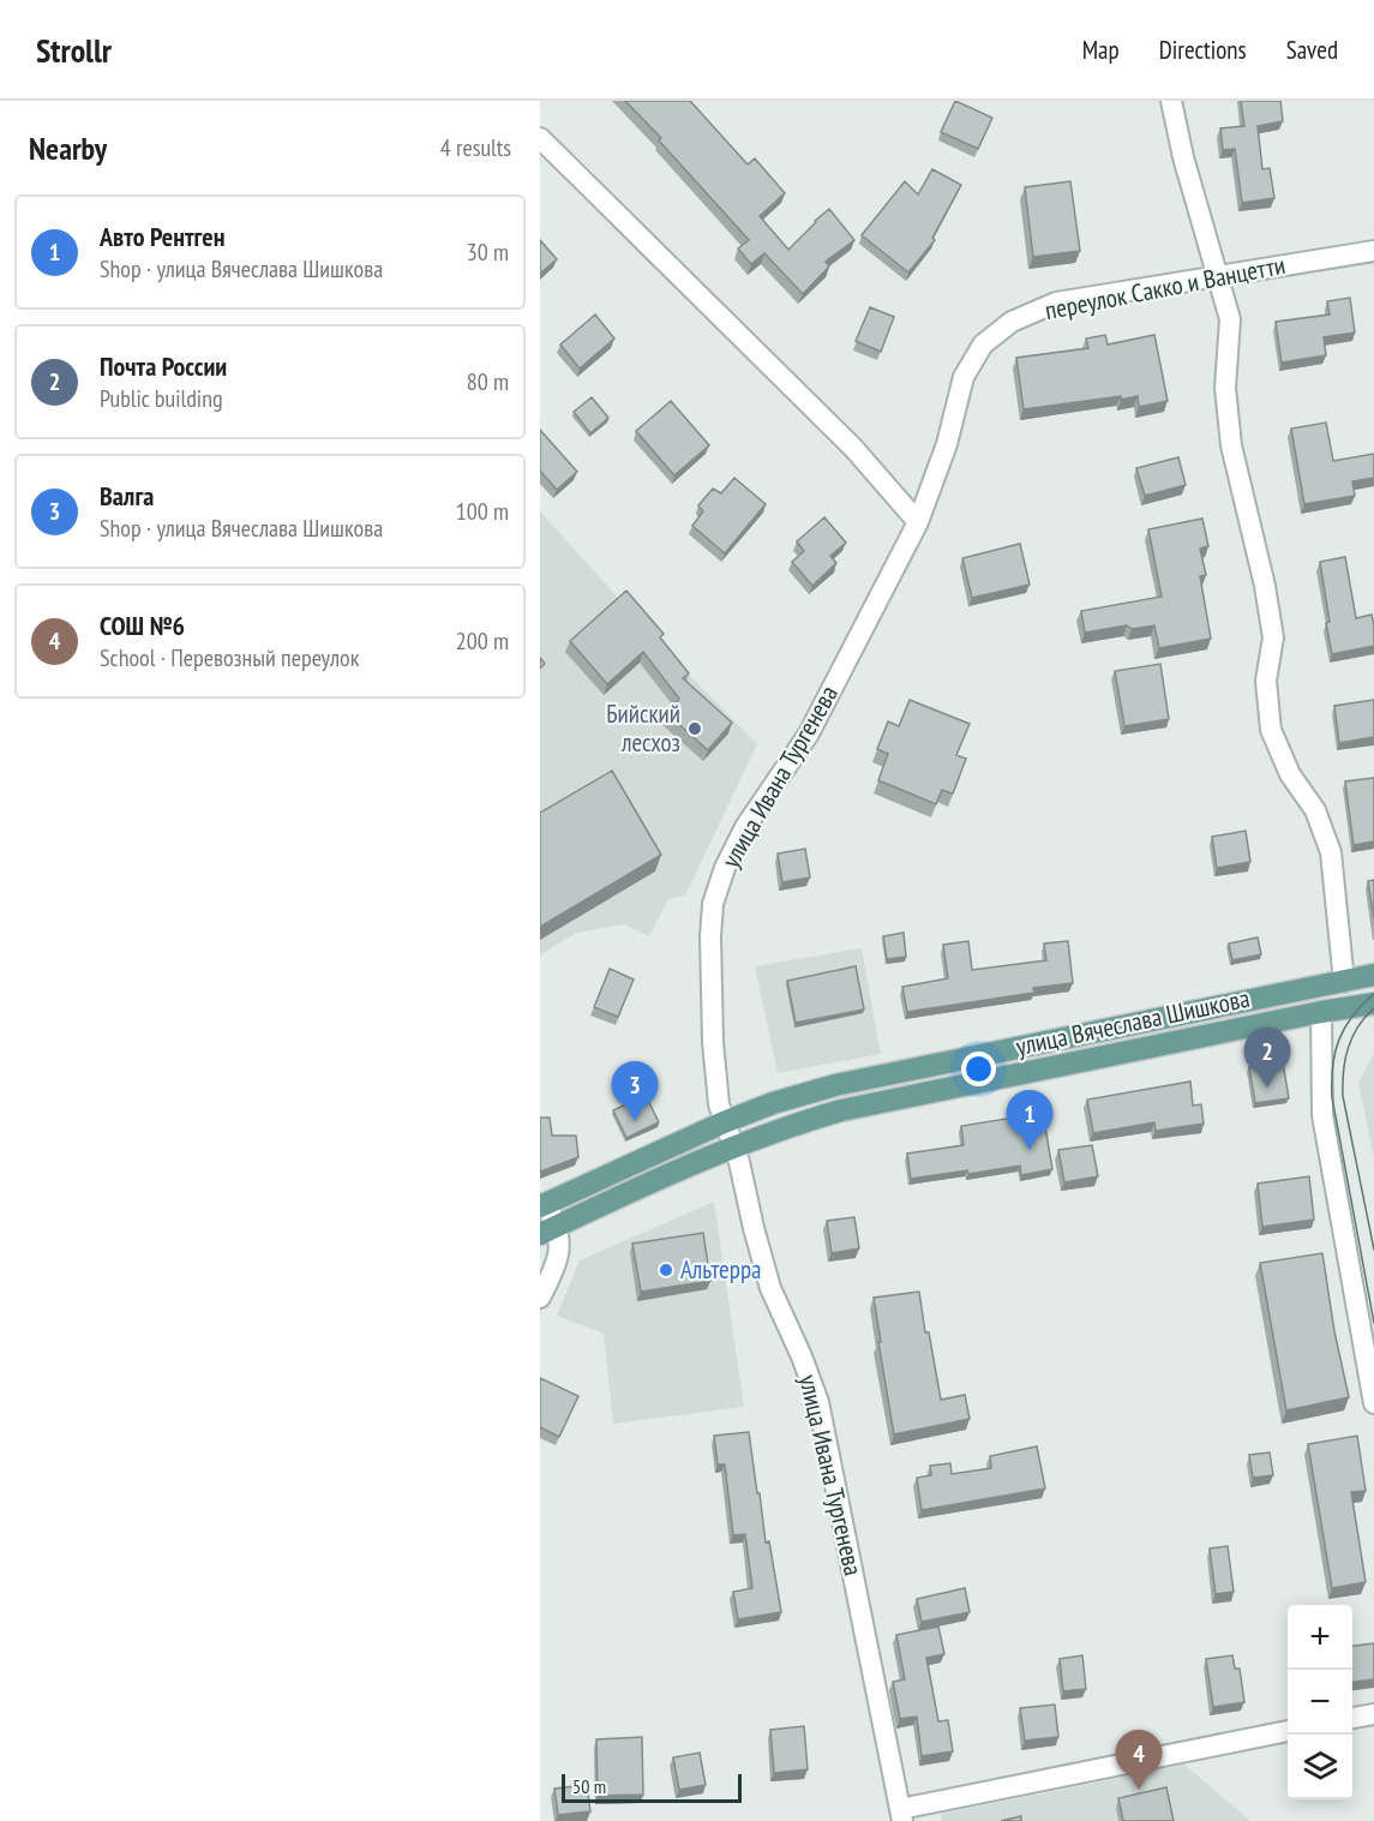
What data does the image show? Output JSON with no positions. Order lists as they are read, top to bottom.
{
  "streets": {
    "main road": ["улица Вячеслава Шишкова"],
    "street": ["переулок Сакко и Ванцетти", "улица Ивана Тургенева"]
  },
  "crossings": [
    ["переулок Сакко и Ванцетти", "улица Ивана Тургенева"],
    ["улица Ивана Тургенева", "улица Вячеслава Шишкова"]
  ],
  "places": ["Бийский лесхоз", "Альтерра"],
  "scale_bar": "50 m",
  "page": {
    "header": "Strollr",
    "nav": ["Map", "Directions", "Saved"],
    "heading": ["Nearby", "4 results"],
    "list": [
      {
        "mark": "1",
        "name": "Авто Рентген",
        "note": "Shop · улица Вячеслава Шишкова",
        "value": "30 m"
      },
      {
        "mark": "2",
        "name": "Почта России",
        "note": "Public building",
        "value": "80 m"
      },
      {
        "mark": "3",
        "name": "Валга",
        "note": "Shop · улица Вячеслава Шишкова",
        "value": "100 m"
      },
      {
        "mark": "4",
        "name": "СОШ №6",
        "note": "School · Перевозный переулок",
        "value": "200 m"
      }
    ],
    "pins": [
      "2",
      "3",
      "1",
      "4"
    ],
    "map_buttons": ["+", "−"],
    "scale": "50 m"
  }
}
